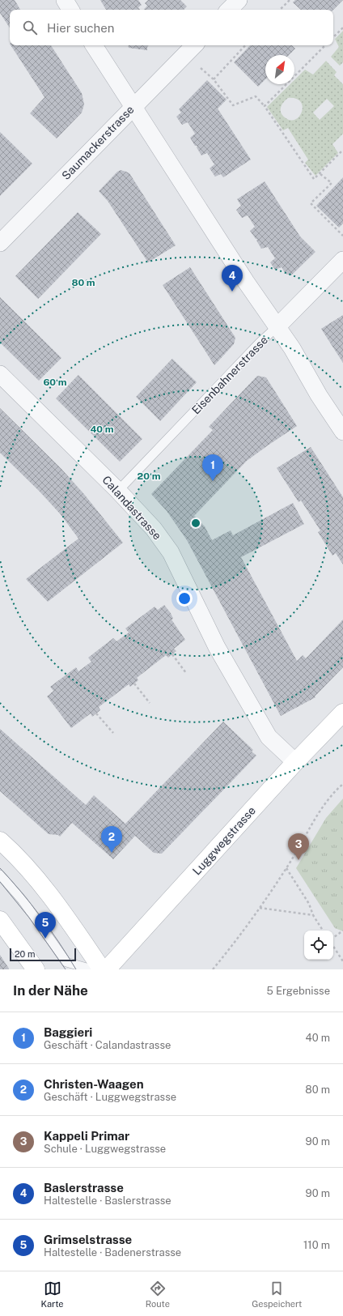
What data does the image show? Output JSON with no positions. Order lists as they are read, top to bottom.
{
  "streets": {
    "street": [
      "Saumackerstrasse",
      "Eisenbahnerstrasse",
      "Calandastrasse",
      "Luggwegstrasse"
    ]
  },
  "crossings": [
    ["Eisenbahnerstrasse", "Calandastrasse"],
    ["Calandastrasse", "Luggwegstrasse"]
  ],
  "scale_bar": "20 m",
  "north": "top right",
  "page": {
    "search": "Hier suchen",
    "pins": [
      "4",
      "1",
      "2",
      "3",
      "5"
    ],
    "scale": "20 m",
    "heading": ["In der Nähe", "5 Ergebnisse"],
    "list": [
      {
        "mark": "1",
        "name": "Baggieri",
        "note": "Geschäft · Calandastrasse",
        "value": "40 m"
      },
      {
        "mark": "2",
        "name": "Christen-Waagen",
        "note": "Geschäft · Luggwegstrasse",
        "value": "80 m"
      },
      {
        "mark": "3",
        "name": "Kappeli Primar",
        "note": "Schule · Luggwegstrasse",
        "value": "90 m"
      },
      {
        "mark": "4",
        "name": "Baslerstrasse",
        "note": "Haltestelle · Baslerstrasse",
        "value": "90 m"
      },
      {
        "mark": "5",
        "name": "Grimselstrasse",
        "note": "Haltestelle · Badenerstrasse",
        "value": "110 m"
      }
    ],
    "nav": ["Karte", "Route", "Gespeichert"]
  },
  "rings": [
    "80 m",
    "60 m",
    "40 m",
    "20 m"
  ]
}
